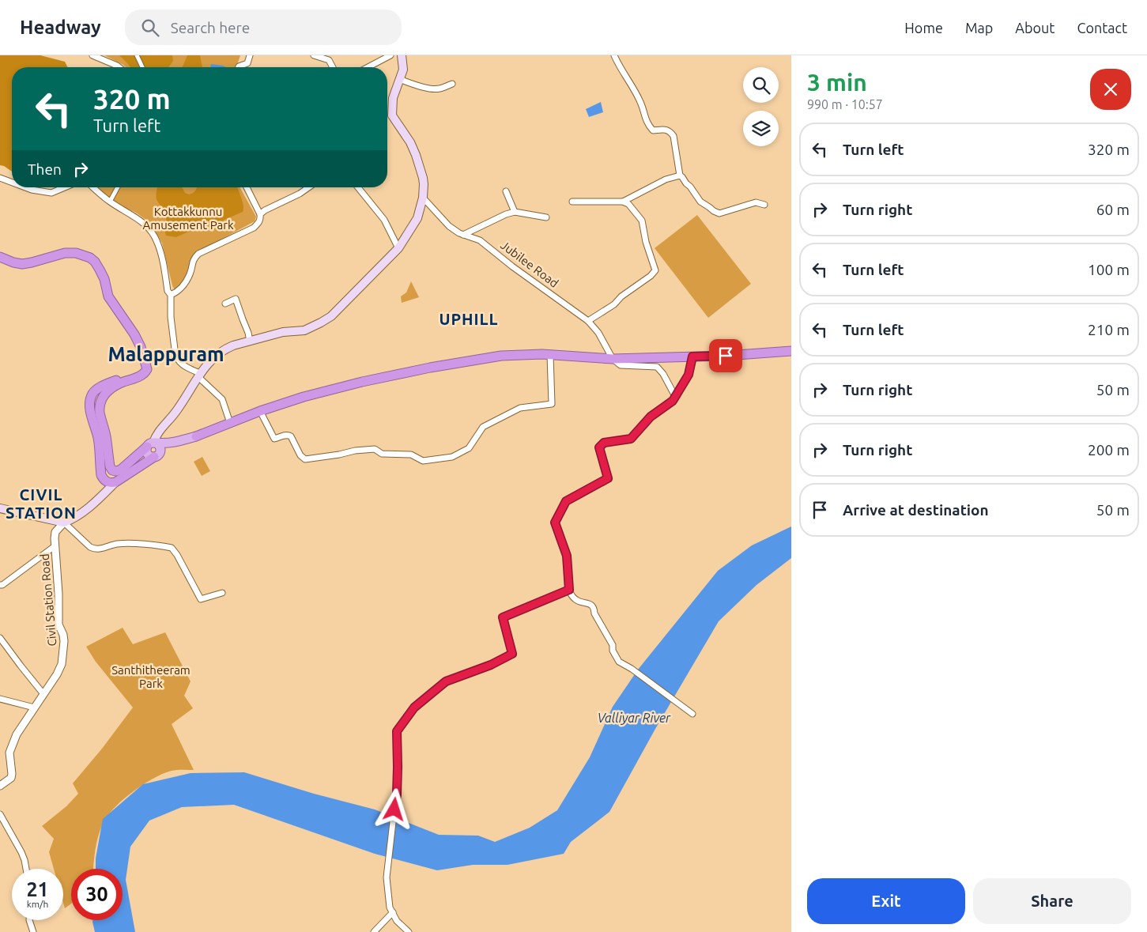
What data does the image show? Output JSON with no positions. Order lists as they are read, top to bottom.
{
  "streets": {
    "street": ["Jubilee Road", "Civil Station Road"]
  },
  "districts": ["UPHILL", "Malappuram", "CIVIL STATION"],
  "water": ["Valliyar River"],
  "parks": ["Kottakkunnu Amusement Park", "Santhitheeram Park"],
  "page": {
    "header": "Headway",
    "search": "Search here",
    "nav": [
      "Home",
      "Map",
      "About",
      "Contact"
    ],
    "heading": ["3 min", "990 m · 10:57"],
    "turn": ["320 m", "Turn left"],
    "list": [
      {
        "name": "Turn left",
        "value": "320 m"
      },
      {
        "name": "Turn right",
        "value": "60 m"
      },
      {
        "name": "Turn left",
        "value": "100 m"
      },
      {
        "name": "Turn left",
        "value": "210 m"
      },
      {
        "name": "Turn right",
        "value": "50 m"
      },
      {
        "name": "Turn right",
        "value": "200 m"
      },
      {
        "name": "Arrive at destination",
        "value": "50 m"
      }
    ],
    "then": "Then",
    "speed": "21 km/h",
    "limit": "30",
    "buttons": ["Exit", "Share"]
  }
}
